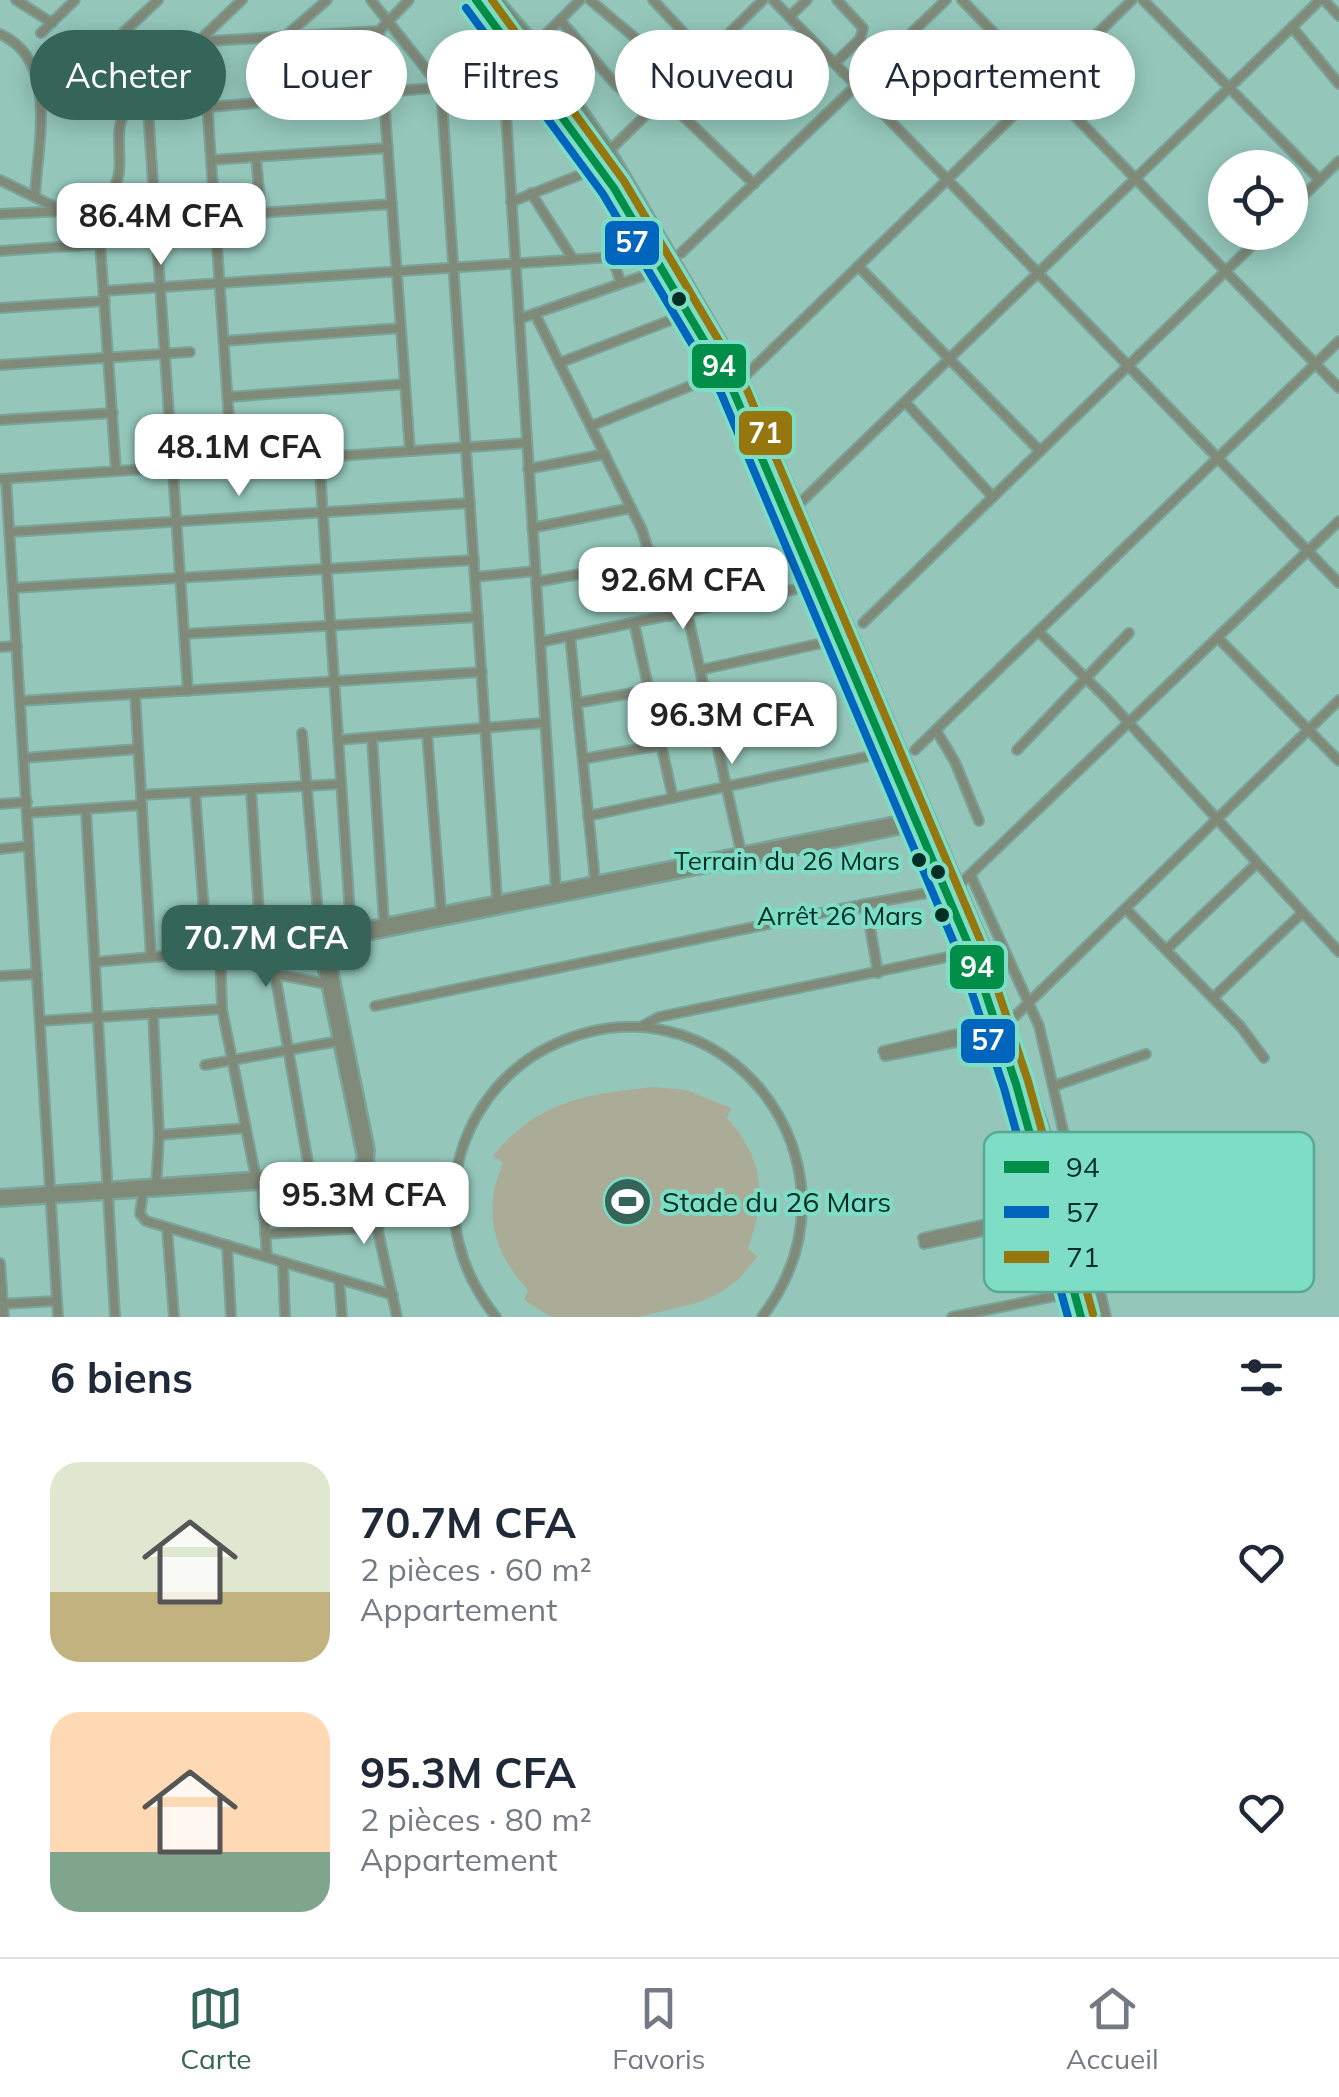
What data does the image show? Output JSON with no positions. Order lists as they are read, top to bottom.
{
  "places": {
    "other": ["Terrain du 26 Mars", "Arrêt 26 Mars"],
    "sports": ["Stade du 26 Mars"]
  },
  "lines": ["transit line 94", "transit line 71", "transit line 57"],
  "legend": ["94", "57", "71"],
  "page": {
    "chip": [
      "Acheter",
      "Louer",
      "Filtres",
      "Nouveau",
      "Appartement"
    ],
    "price": [
      "86.4M CFA",
      "48.1M CFA",
      "92.6M CFA",
      "96.3M CFA",
      "70.7M CFA",
      "95.3M CFA"
    ],
    "heading": "6 biens",
    "list": [
      {
        "name": "70.7M CFA",
        "note": "2 pièces · 60 m² · Appartement"
      },
      {
        "name": "95.3M CFA",
        "note": "2 pièces · 80 m² · Appartement"
      }
    ],
    "tabs": ["Carte", "Favoris", "Accueil"]
  }
}
